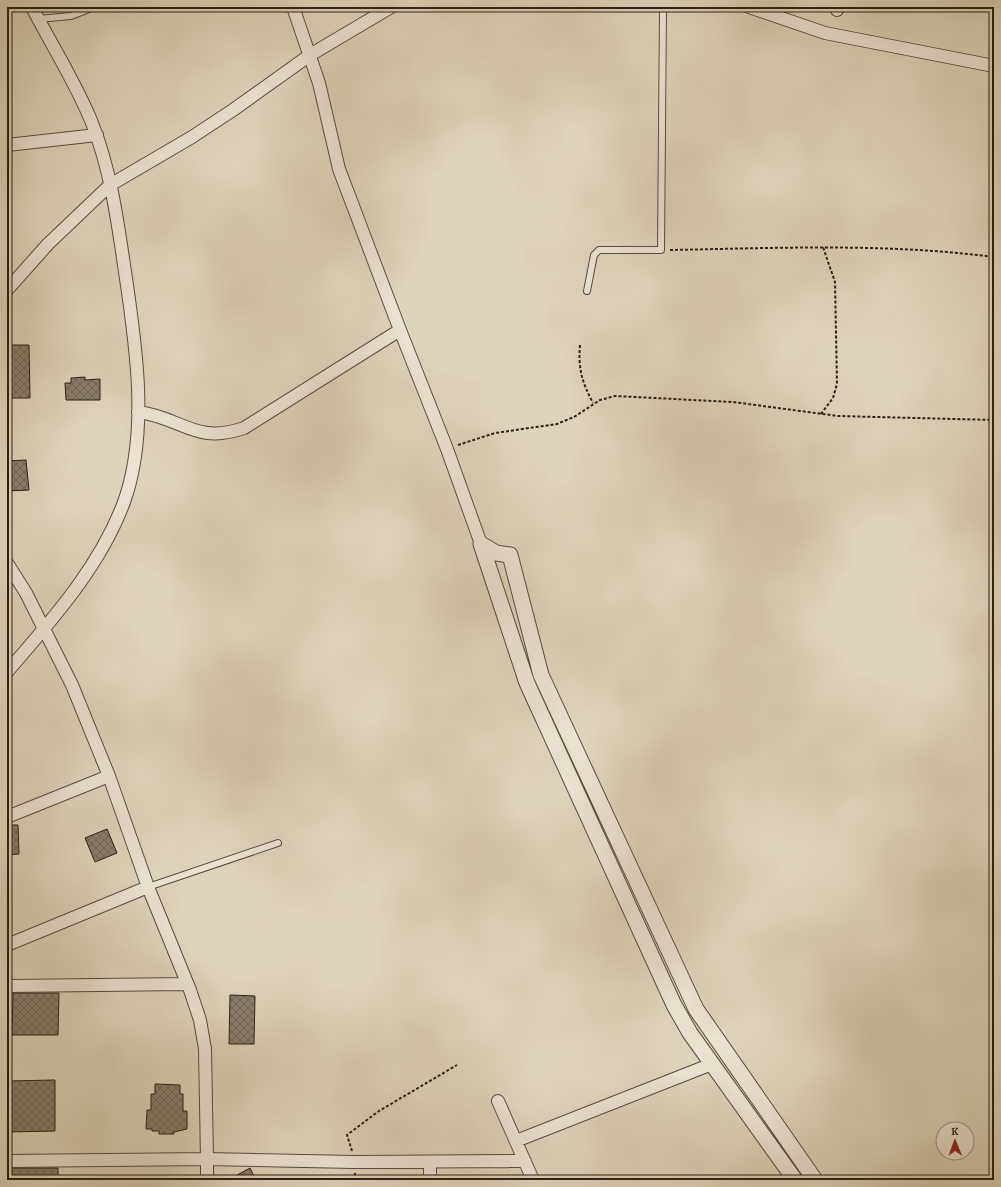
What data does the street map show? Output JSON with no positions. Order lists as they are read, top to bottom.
{
  "north": "top"
}
